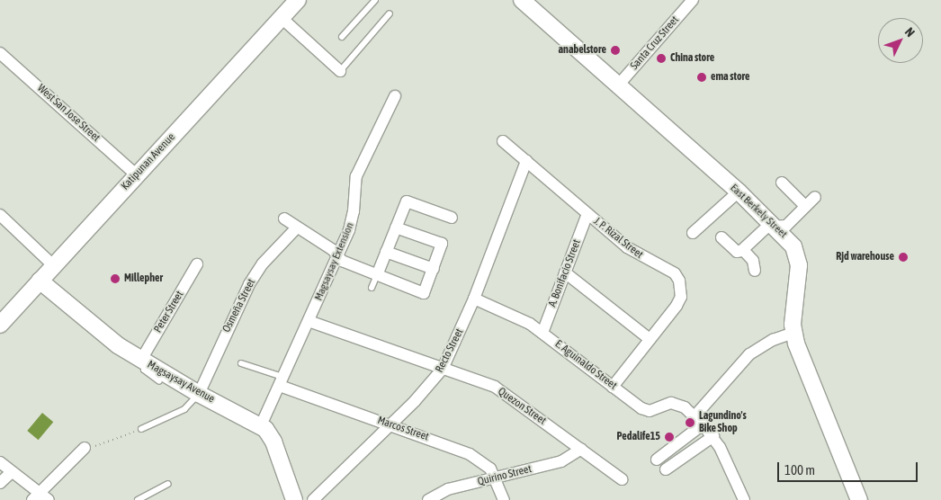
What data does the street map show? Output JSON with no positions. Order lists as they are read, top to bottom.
{
  "streets": {
    "street": [
      "Santa Cruz Street",
      "West San Jose Street",
      "Katipunan Avenue",
      "East Berkely Street",
      "J. P. Rizal Street",
      "Magsaysay Extension",
      "A. Bonifacio Street",
      "Osmeña Street",
      "Peter Street",
      "Recto Street",
      "E. Aguinaldo Street",
      "Magsaysay Avenue",
      "Quezon Street",
      "Marcos Street",
      "Quirino Street"
    ]
  },
  "crossings": [
    ["Santa Cruz Street", "East Berkely Street"],
    ["West San Jose Street", "Katipunan Avenue"],
    ["Katipunan Avenue", "Magsaysay Avenue"],
    ["J. P. Rizal Street", "A. Bonifacio Street"],
    ["J. P. Rizal Street", "Recto Street"],
    ["J. P. Rizal Street", "E. Aguinaldo Street"],
    ["Magsaysay Extension", "Magsaysay Avenue"],
    ["Magsaysay Extension", "Quezon Street"],
    ["Magsaysay Extension", "Marcos Street"],
    ["A. Bonifacio Street", "E. Aguinaldo Street"],
    ["Osmeña Street", "Magsaysay Avenue"],
    ["Peter Street", "Magsaysay Avenue"],
    ["Recto Street", "E. Aguinaldo Street"],
    ["Recto Street", "Quezon Street"],
    ["Recto Street", "Marcos Street"],
    ["Quezon Street", "Quirino Street"],
    ["Marcos Street", "Quirino Street"]
  ],
  "places": [
    "anabelstore",
    "China store",
    "ema store",
    "Rjd warehouse",
    "Millepher",
    "Lagundino's Bike Shop",
    "Pedalife15"
  ],
  "scale_bar": "100 m",
  "north": "top right"
}
